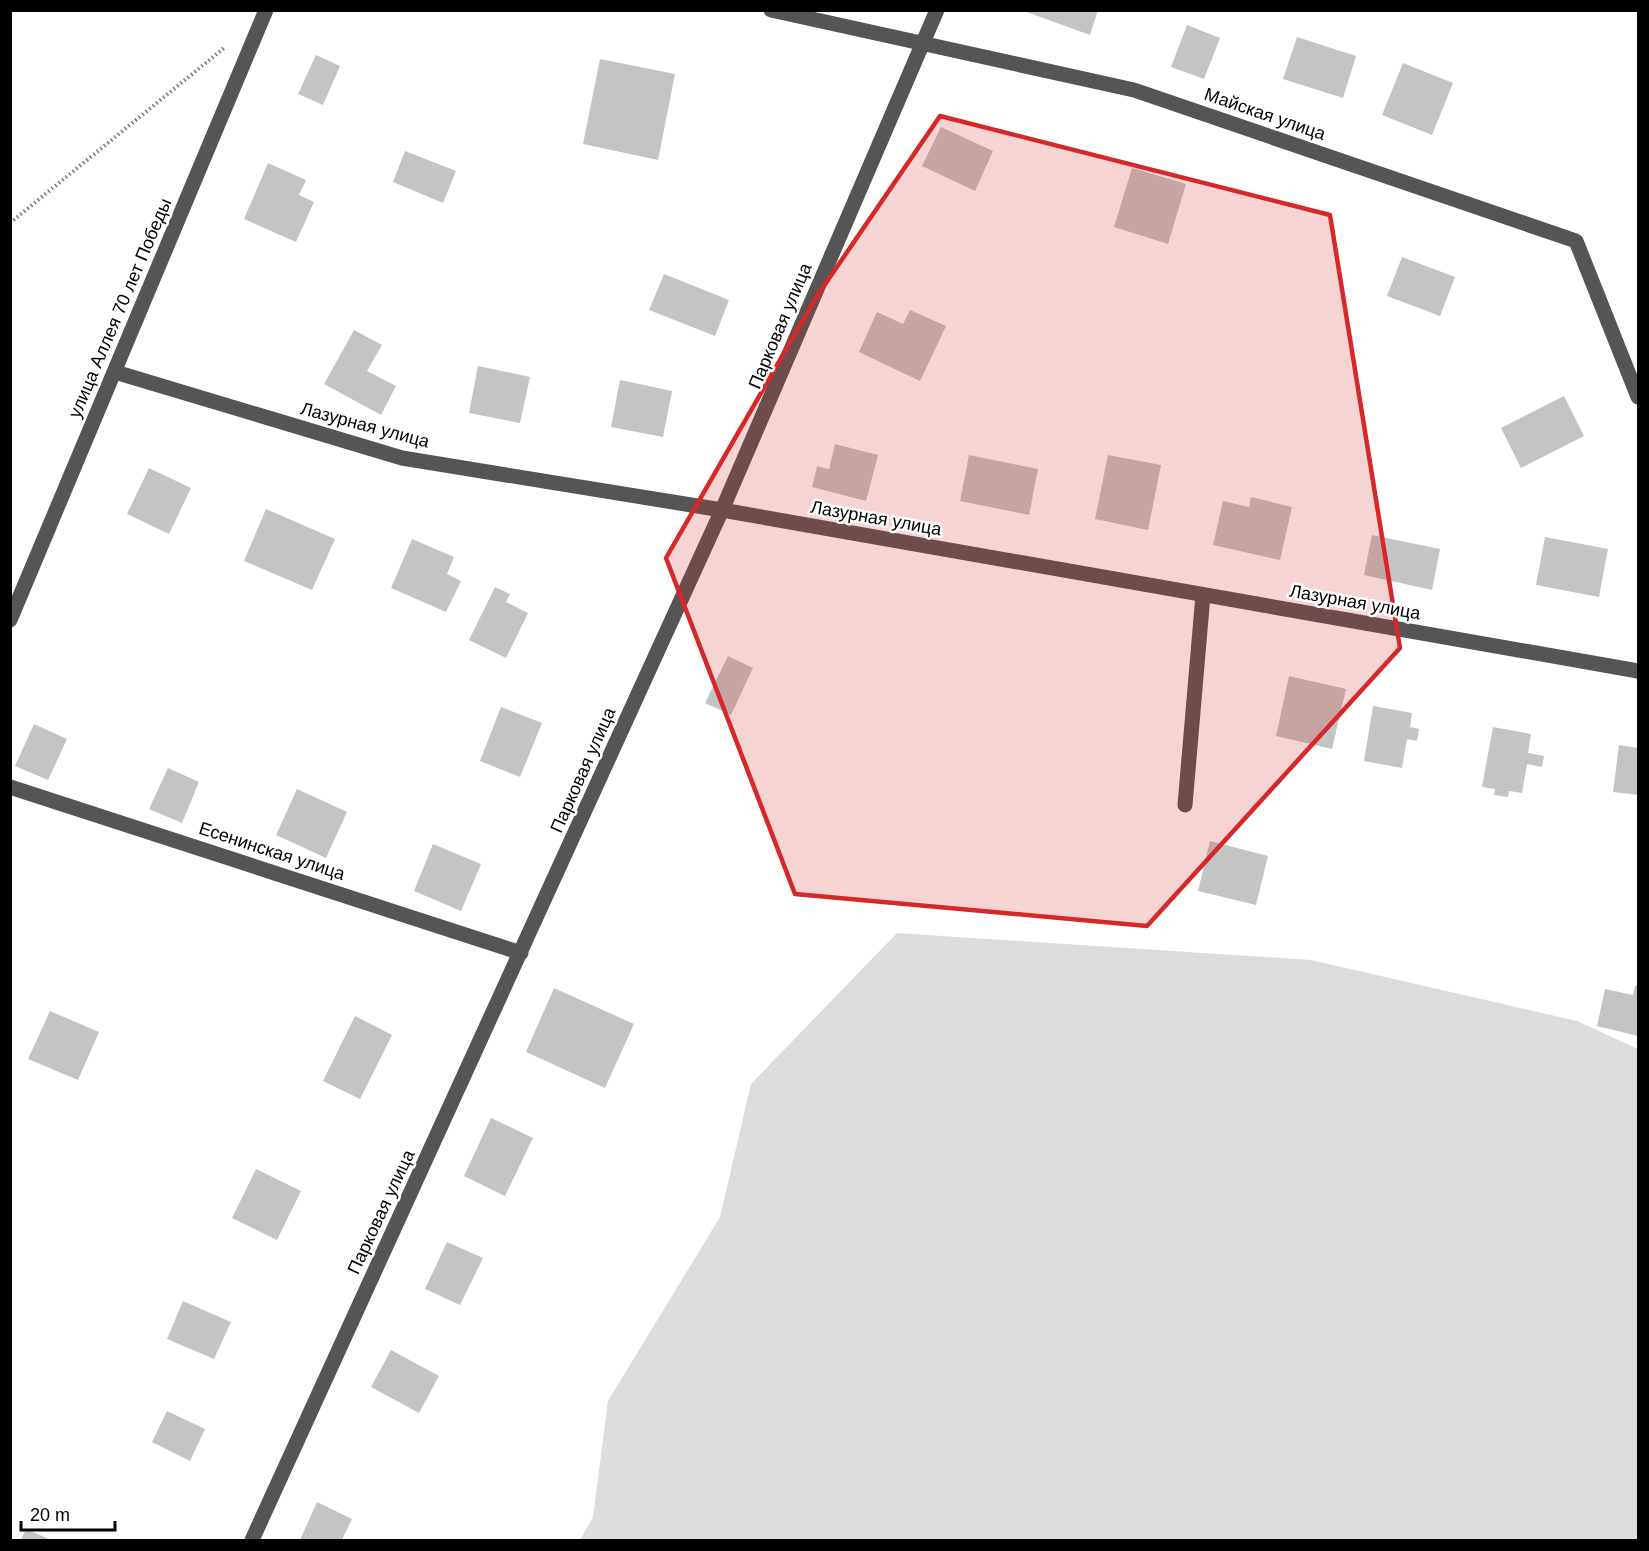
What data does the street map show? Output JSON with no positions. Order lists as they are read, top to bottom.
{
  "streets": {
    "street": [
      "Майская улица",
      "улица Аллея 70 лет Победы",
      "Парковая улица",
      "Лазурная улица",
      "Есенинская улица"
    ]
  },
  "crossings": [
    ["Майская улица", "Парковая улица"],
    ["улица Аллея 70 лет Победы", "Лазурная улица"],
    ["Парковая улица", "Лазурная улица"],
    ["Парковая улица", "Есенинская улица"]
  ],
  "scale_bar": "20 m"
}
